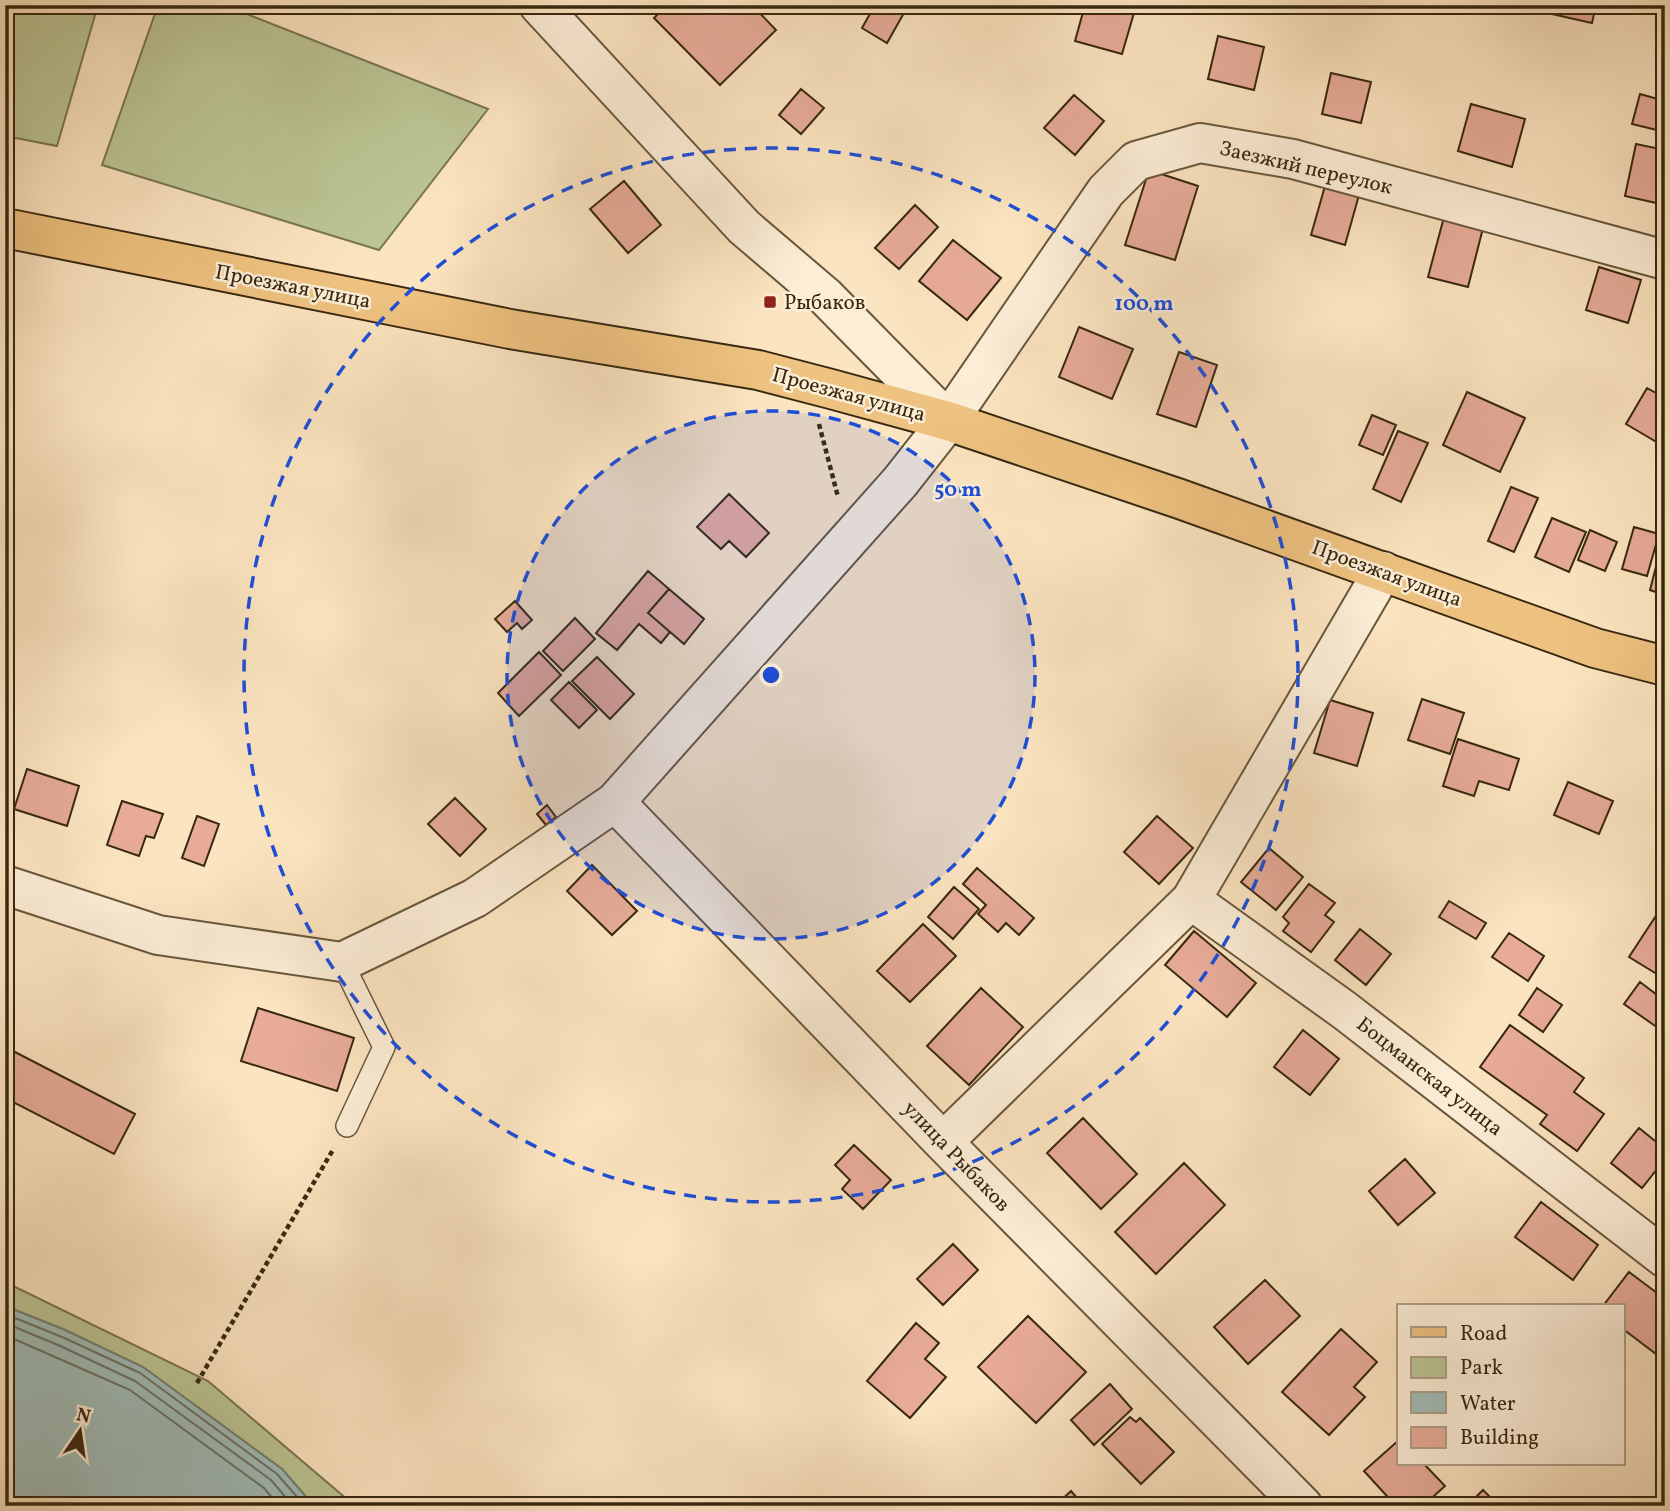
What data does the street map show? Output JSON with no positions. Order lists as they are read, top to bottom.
{
  "streets": {
    "main road": ["Проезжая улица"],
    "street": ["Заезжий переулок", "Боцманская улица", "улица Рыбаков"]
  },
  "crossings": [
    ["Заезжий переулок", "Проезжая улица"],
    ["Заезжий переулок", "улица Рыбаков"]
  ],
  "places": {
    "transit": ["Рыбаков"]
  },
  "legend": [
    "Road",
    "Park",
    "Water",
    "Building"
  ],
  "north": "top",
  "rings": ["100 m", "50 m"]
}
